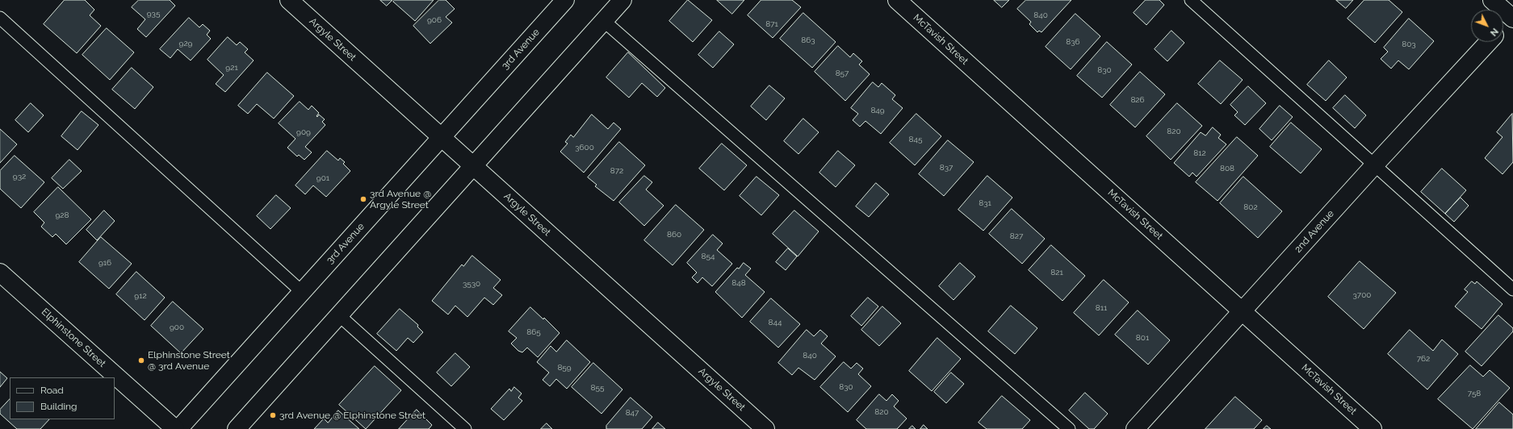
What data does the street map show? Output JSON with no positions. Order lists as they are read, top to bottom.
{
  "streets": {
    "street": [
      "Argyle Street",
      "McTavish Street",
      "3rd Avenue",
      "2nd Avenue",
      "Elphinstone Street"
    ]
  },
  "crossings": [
    ["Argyle Street", "3rd Avenue"],
    ["McTavish Street", "2nd Avenue"]
  ],
  "places": ["3rd Avenue @ Argyle Street", "Elphinstone Street @ 3rd Avenue", "3rd Avenue @ Elphinstone Street"],
  "house_numbers": [
    "935",
    "840",
    "906",
    "871",
    "863",
    "836",
    "929",
    "803",
    "921",
    "830",
    "857",
    "826",
    "849",
    "820",
    "909",
    "845",
    "3600",
    "812",
    "837",
    "808",
    "872",
    "932",
    "901",
    "831",
    "802",
    "928",
    "860",
    "827",
    "854",
    "916",
    "821",
    "848",
    "3530",
    "3700",
    "912",
    "811",
    "844",
    "900",
    "865",
    "801",
    "840",
    "762",
    "859",
    "830",
    "855",
    "758",
    "820",
    "847"
  ],
  "legend": ["Road", "Building"],
  "north": "bottom right"
}
